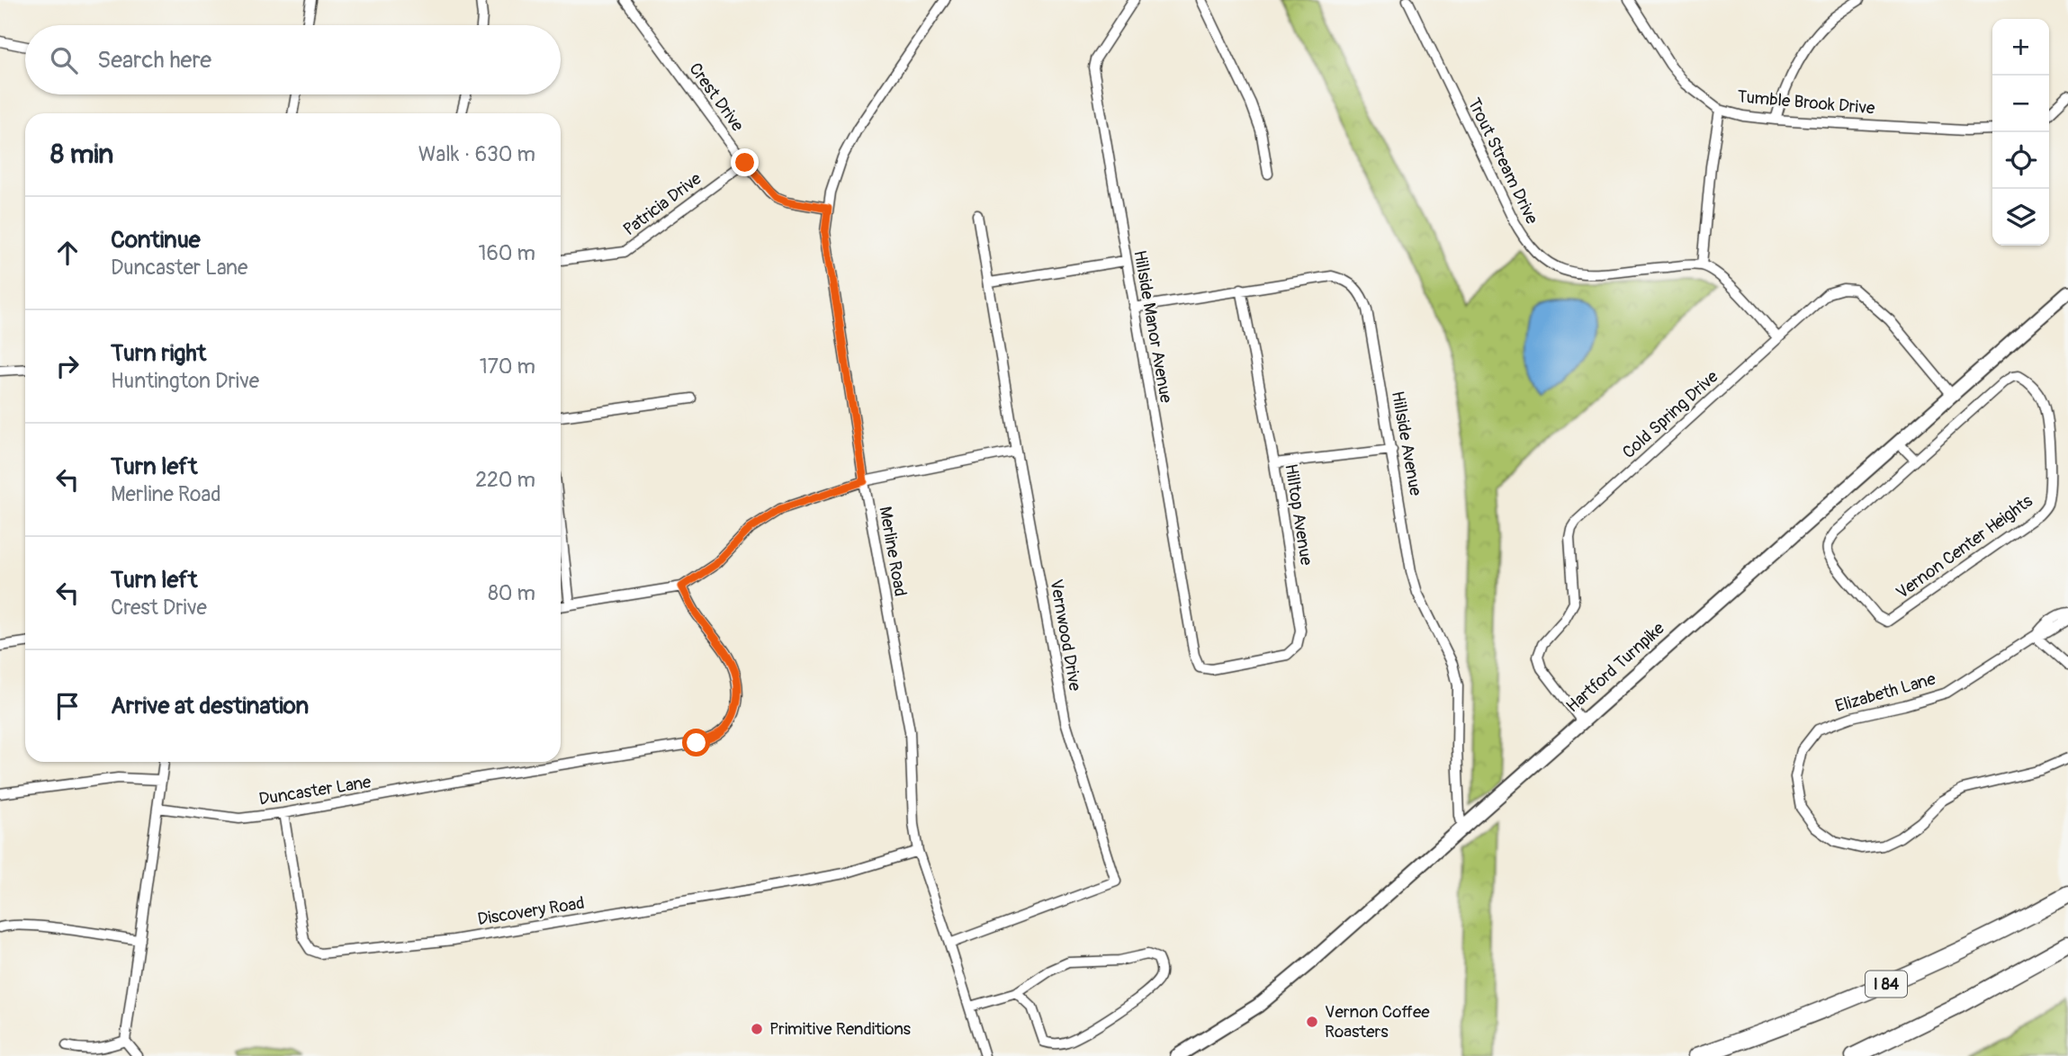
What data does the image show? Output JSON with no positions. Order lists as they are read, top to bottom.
{
  "streets": {
    "highway": ["I 84"],
    "main road": ["Hartford Turnpike"],
    "street": [
      "Crest Drive",
      "Tumble Brook Drive",
      "Trout Stream Drive",
      "Patricia Drive",
      "Hillside Manor Avenue",
      "Cold Spring Drive",
      "Hillside Avenue",
      "Hilltop Avenue",
      "Vernon Center Heights",
      "Merline Road",
      "Vernwood Drive",
      "Elizabeth Lane",
      "Duncaster Lane",
      "Discovery Road"
    ]
  },
  "crossings": [
    ["Crest Drive", "Patricia Drive"],
    ["Crest Drive", "Merline Road"],
    ["Hillside Manor Avenue", "Hillside Avenue"],
    ["Hillside Manor Avenue", "Hilltop Avenue"],
    ["Cold Spring Drive", "Hartford Turnpike"],
    ["Hillside Avenue", "Hilltop Avenue"],
    ["Hillside Avenue", "Hartford Turnpike"],
    ["Merline Road", "Vernwood Drive"],
    ["Merline Road", "Discovery Road"],
    ["Duncaster Lane", "Discovery Road"]
  ],
  "places": ["Vernon Coffee Roasters", "Primitive Renditions"],
  "page": {
    "map_buttons": ["+", "−"],
    "search": "Search here",
    "heading": ["8 min", "Walk · 630 m"],
    "list": [
      ["Continue", "Duncaster Lane", "160 m"],
      ["Turn right", "Huntington Drive", "170 m"],
      ["Turn left", "Merline Road", "220 m"],
      ["Turn left", "Crest Drive", "80 m"],
      "Arrive at destination"
    ]
  }
}
